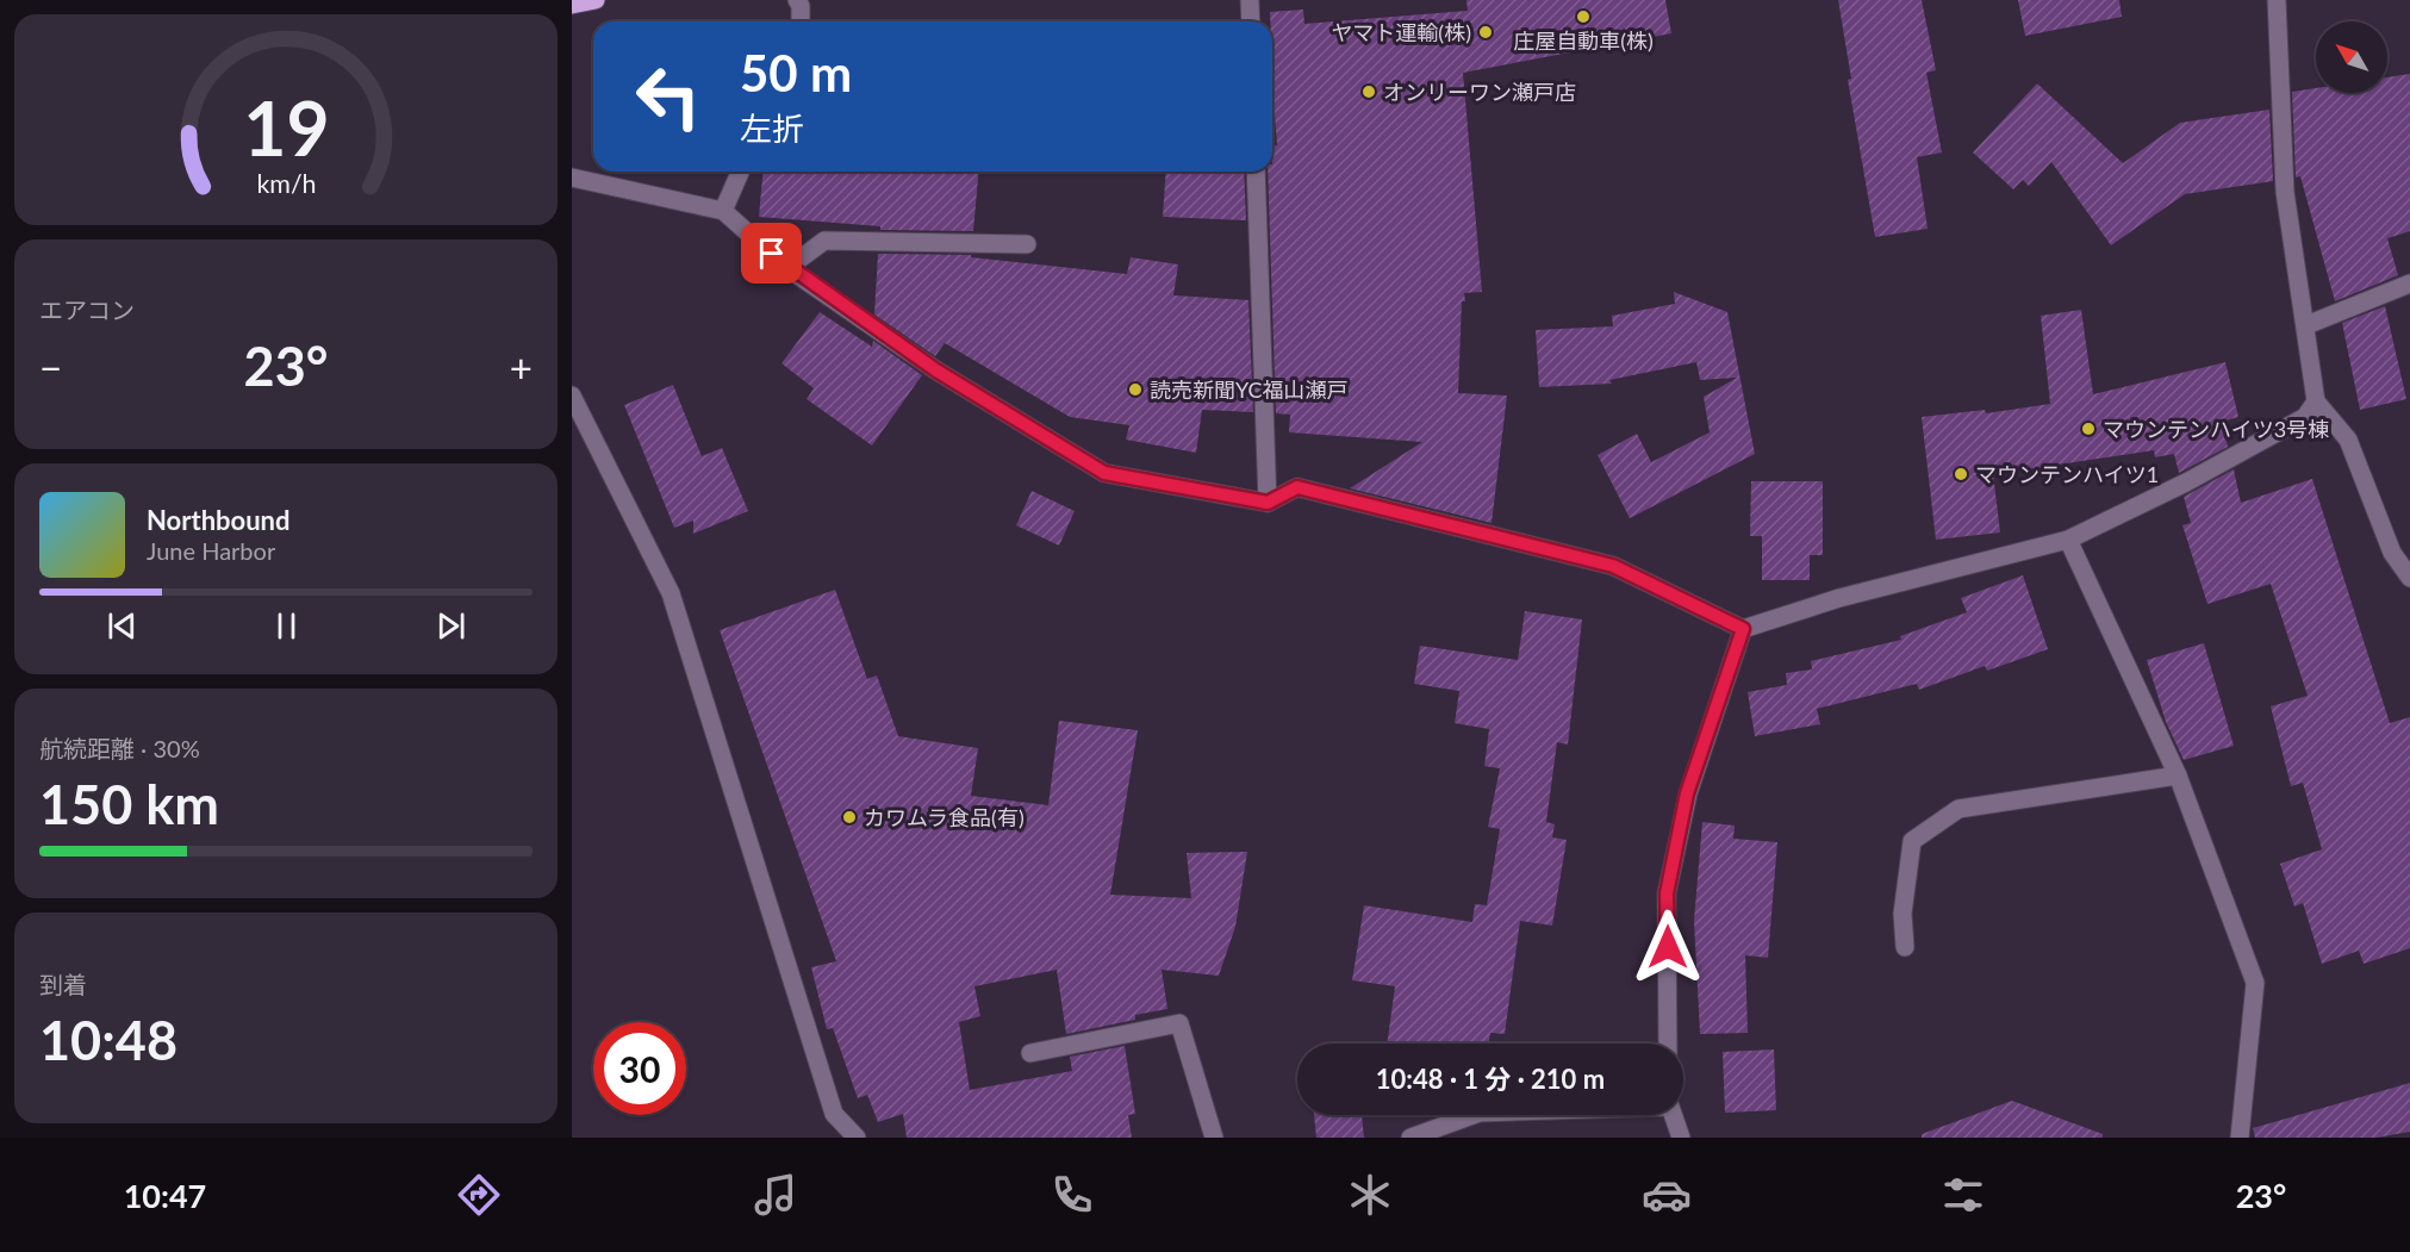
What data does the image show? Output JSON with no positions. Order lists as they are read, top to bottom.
{
  "places": [
    "庄屋自動車(株)",
    "ヤマト運輸(株)",
    "オンリーワン瀬戸店",
    "読売新聞YC福山瀬戸",
    "マウンテンハイツ3号棟",
    "マウンテンハイツ1",
    "カワムラ食品(有)"
  ],
  "north": "top left",
  "page": {
    "turn": ["50 m", "左折"],
    "tile": [
      "エアコン",
      ["航続距離 · 30%", "150 km"],
      ["到着", "10:48"]
    ],
    "heat": ["−", "23°", "+"],
    "song": ["Northbound", "June Harbor"],
    "limit": "30",
    "trip": "10:48 · 1 分 · 210 m",
    "tabs": ["10:47", "23°"],
    "gauge": ["19", "km/h"]
  }
}
